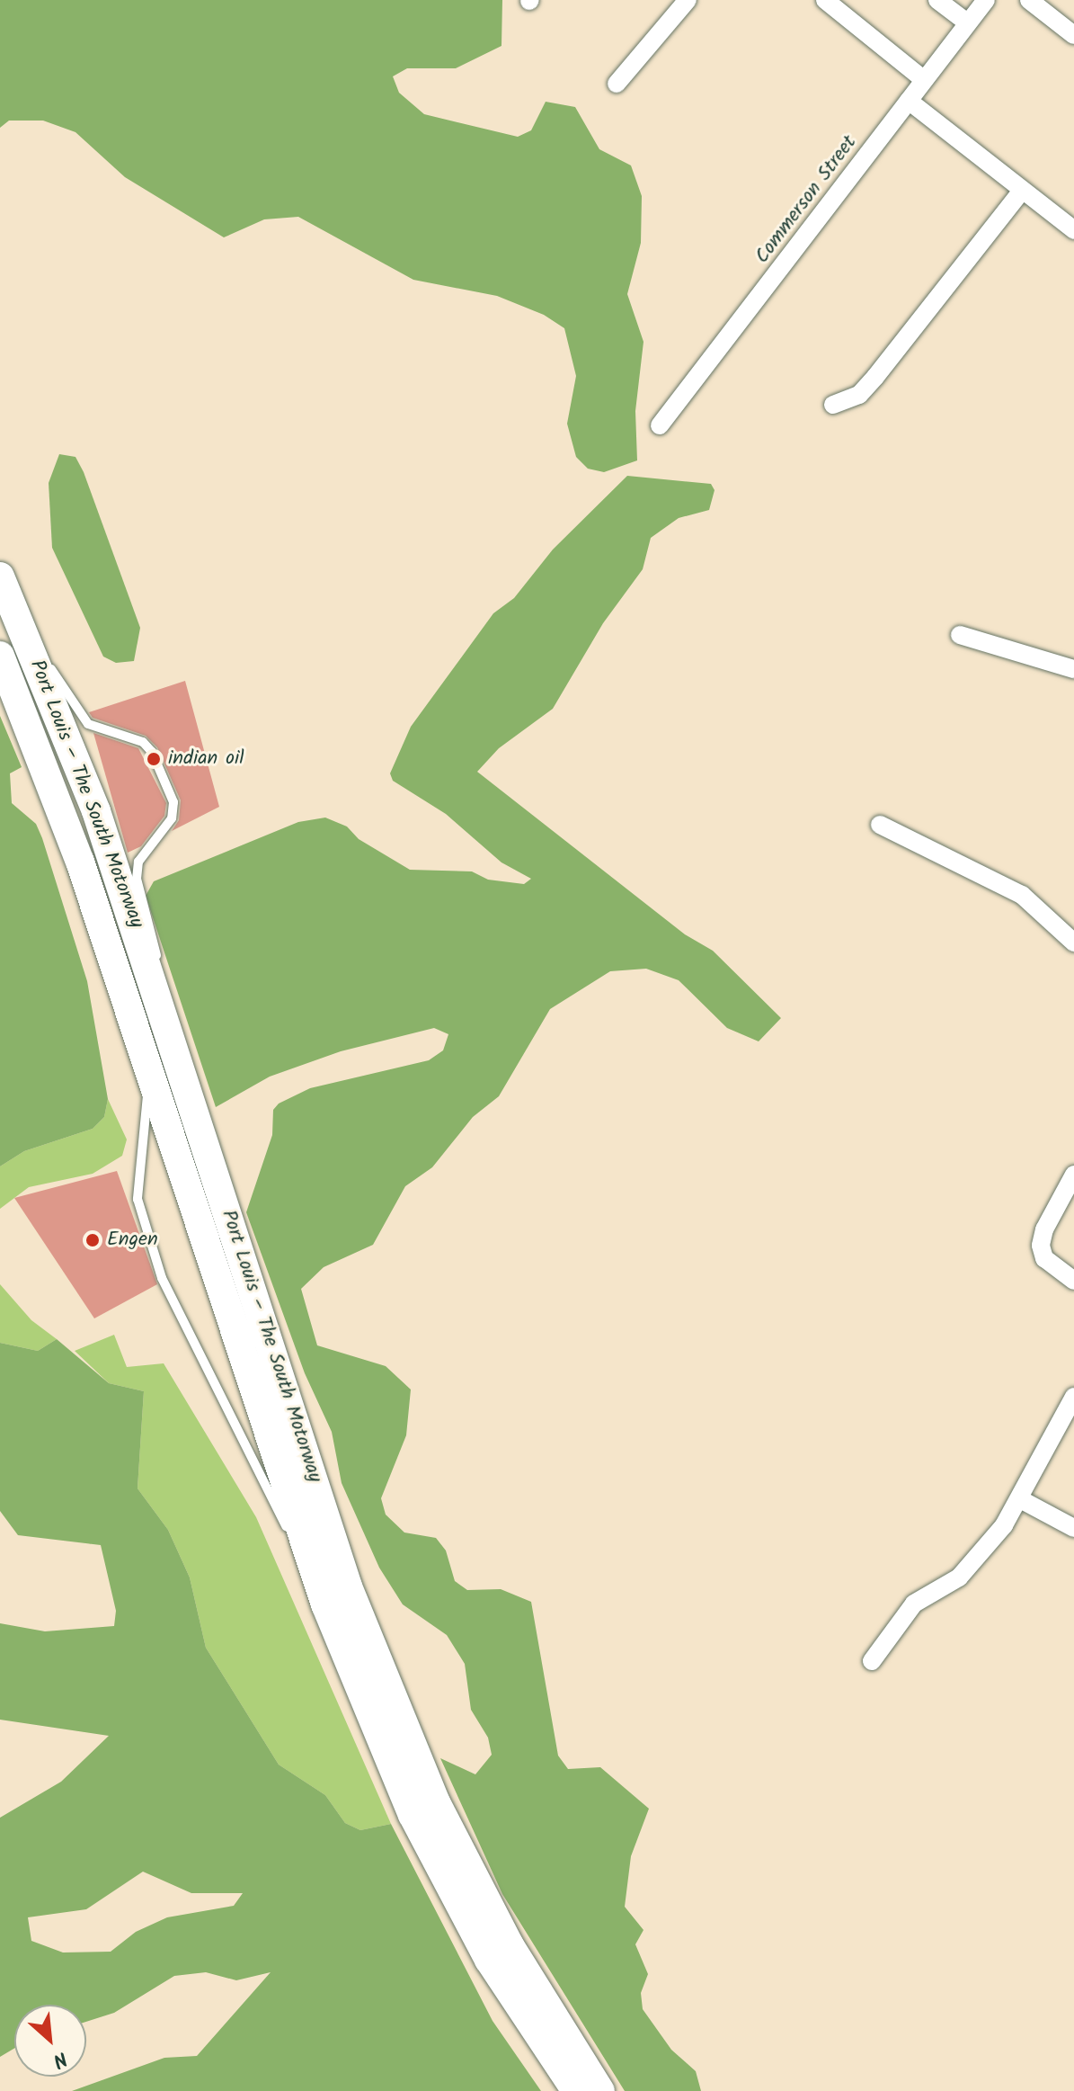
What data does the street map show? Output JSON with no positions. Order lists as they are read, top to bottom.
{
  "streets": {
    "highway": ["Port Louis – The South Motorway"],
    "street": ["Commerson Street"]
  },
  "places": ["indian oil", "Engen"],
  "north": "bottom right"
}
